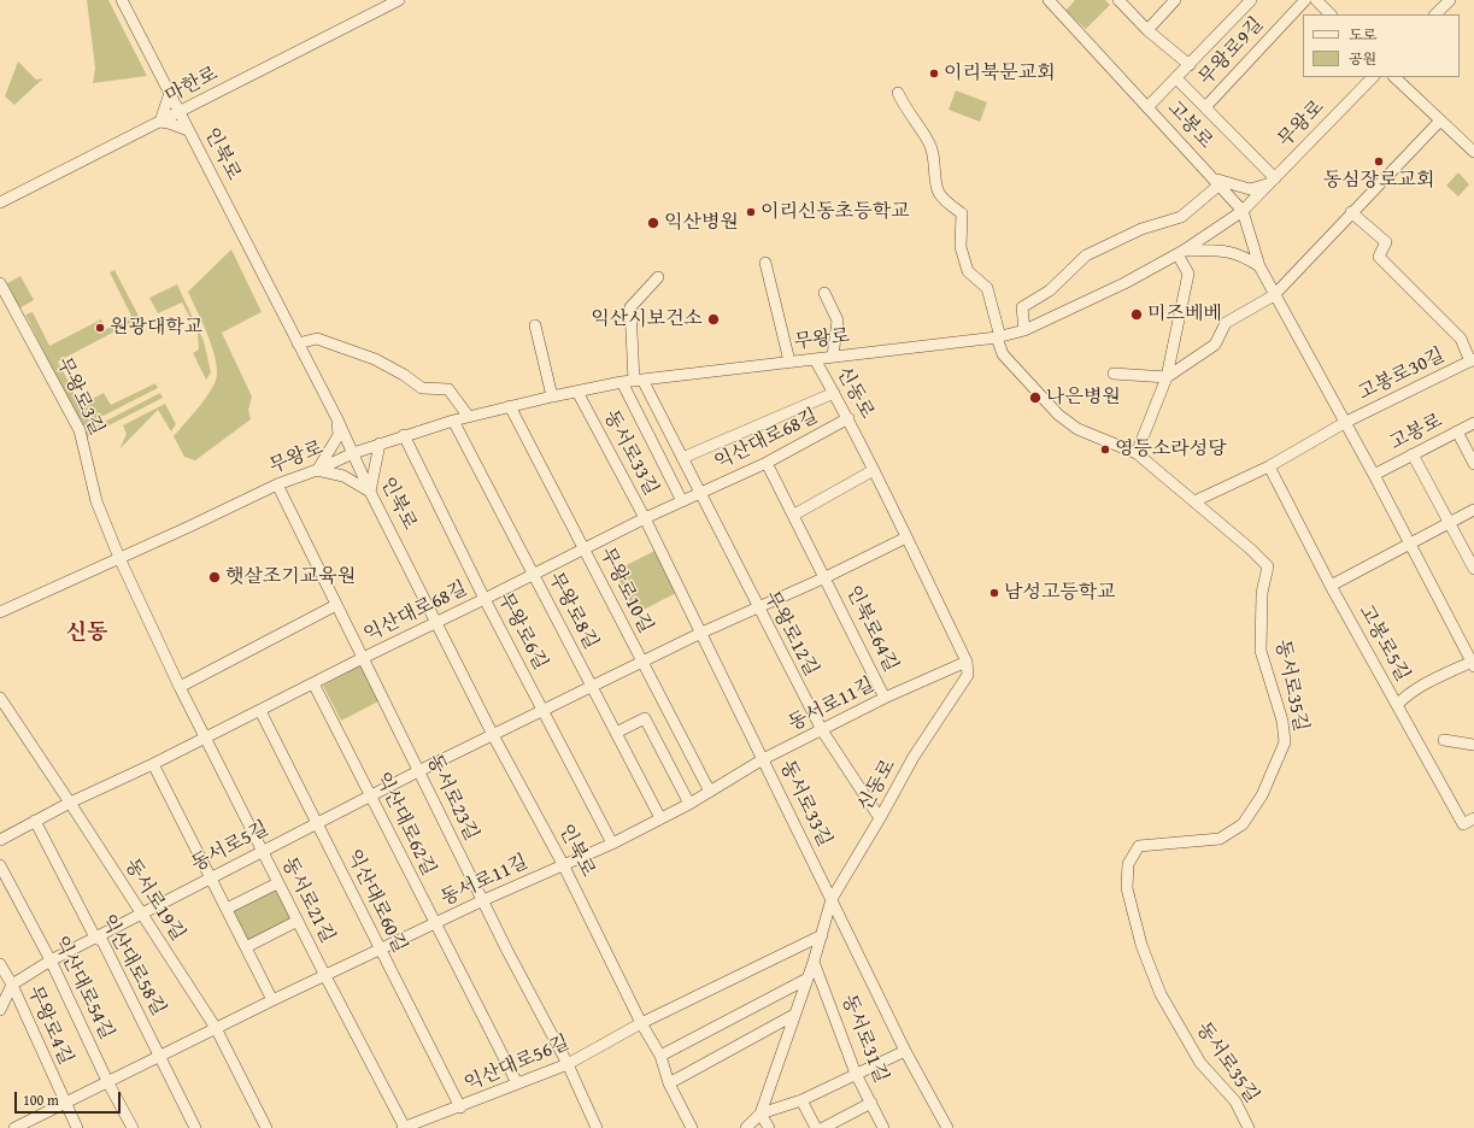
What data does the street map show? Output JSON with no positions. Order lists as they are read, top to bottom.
{
  "streets": {
    "street": [
      "무왕로9길",
      "마한로",
      "무왕로",
      "고봉로",
      "인북로",
      "고봉로30길",
      "신동로",
      "무왕로3길",
      "익산대로68길",
      "동서로33길",
      "무왕로10길",
      "무왕로8길",
      "인북로64길",
      "무왕로6길",
      "무왕로12길",
      "고봉로5길",
      "동서로35길",
      "동서로11길",
      "동서로23길",
      "익산대로62길",
      "동서로5길",
      "동서로19길",
      "동서로21길",
      "익산대로60길",
      "익산대로58길",
      "익산대로54길",
      "무왕로4길",
      "동서로31길",
      "익산대로56길"
    ]
  },
  "crossings": [
    ["무왕로9길", "무왕로"],
    ["마한로", "인북로"],
    ["무왕로", "고봉로"],
    ["무왕로", "인북로"],
    ["무왕로", "신동로"],
    ["무왕로", "무왕로3길"],
    ["무왕로", "동서로33길"],
    ["무왕로", "무왕로10길"],
    ["무왕로", "무왕로8길"],
    ["무왕로", "무왕로6길"],
    ["무왕로", "무왕로12길"],
    ["무왕로", "동서로35길"],
    ["무왕로", "동서로23길"],
    ["무왕로", "동서로21길"],
    ["고봉로", "고봉로30길"],
    ["고봉로", "고봉로5길"],
    ["인북로", "익산대로68길"],
    ["인북로", "인북로64길"],
    ["인북로", "동서로11길"],
    ["인북로", "동서로5길"],
    ["인북로", "익산대로56길"],
    ["신동로", "익산대로68길"],
    ["신동로", "동서로33길"],
    ["신동로", "인북로64길"],
    ["신동로", "무왕로12길"],
    ["신동로", "동서로11길"],
    ["신동로", "동서로31길"],
    ["무왕로3길", "동서로21길"],
    ["익산대로68길", "동서로33길"],
    ["익산대로68길", "무왕로10길"],
    ["익산대로68길", "무왕로8길"],
    ["익산대로68길", "인북로64길"],
    ["익산대로68길", "무왕로6길"],
    ["익산대로68길", "무왕로12길"],
    ["익산대로68길", "동서로23길"],
    ["익산대로68길", "익산대로62길"],
    ["익산대로68길", "동서로19길"],
    ["익산대로68길", "동서로21길"],
    ["익산대로68길", "익산대로60길"],
    ["익산대로68길", "익산대로58길"],
    ["동서로33길", "인북로64길"],
    ["동서로33길", "동서로11길"],
    ["무왕로10길", "인북로64길"],
    ["무왕로10길", "동서로11길"],
    ["무왕로8길", "인북로64길"],
    ["무왕로8길", "동서로11길"],
    ["인북로64길", "무왕로6길"],
    ["인북로64길", "무왕로12길"],
    ["인북로64길", "동서로11길"],
    ["인북로64길", "동서로5길"],
    ["무왕로6길", "동서로11길"],
    ["무왕로12길", "동서로11길"],
    ["동서로11길", "동서로23길"],
    ["동서로11길", "익산대로62길"],
    ["동서로11길", "동서로19길"],
    ["동서로11길", "동서로21길"],
    ["동서로11길", "익산대로60길"],
    ["동서로11길", "익산대로58길"],
    ["동서로11길", "익산대로54길"],
    ["동서로11길", "무왕로4길"],
    ["동서로23길", "동서로5길"],
    ["동서로23길", "익산대로56길"],
    ["익산대로62길", "동서로5길"],
    ["익산대로62길", "익산대로56길"],
    ["동서로5길", "동서로19길"],
    ["동서로5길", "동서로21길"],
    ["동서로5길", "익산대로60길"],
    ["동서로5길", "익산대로58길"],
    ["동서로5길", "익산대로54길"],
    ["동서로5길", "무왕로4길"],
    ["동서로21길", "익산대로56길"],
    ["익산대로60길", "익산대로56길"]
  ],
  "districts": ["신동"],
  "places": [
    "이리북문교회",
    "동심장로교회",
    "이리신동초등학교",
    "익산병원",
    "미즈베베",
    "익산시보건소",
    "원광대학교",
    "나은병원",
    "영등소라성당",
    "햇살조기교육원",
    "남성고등학교"
  ],
  "legend": ["도로", "공원"],
  "scale_bar": "100 m"
}
